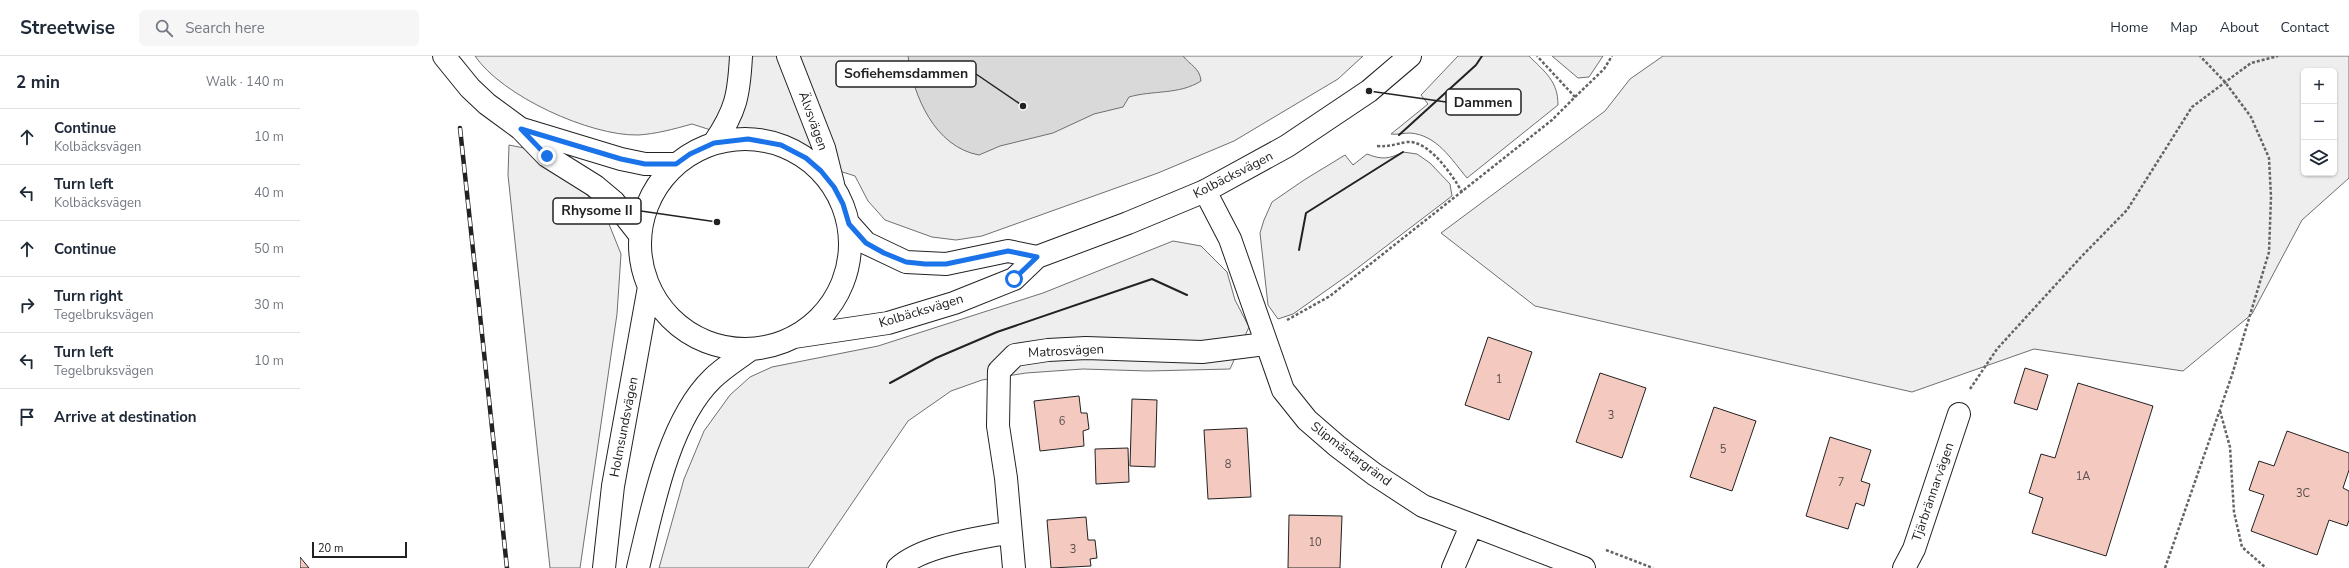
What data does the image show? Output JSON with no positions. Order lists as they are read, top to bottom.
{
  "streets": {
    "main road": [
      "Älvsvägen",
      "Kolbäcksvägen",
      "Matrosvägen",
      "Holmsundsvägen",
      "Slipmästargränd",
      "Tjärbrännarvägen"
    ]
  },
  "crossings": [
    ["Kolbäcksvägen", "Slipmästargränd"],
    ["Matrosvägen", "Slipmästargränd"]
  ],
  "places": ["Dammen", "Sofiehemsdammen", "Rhysome II"],
  "house_numbers": [
    "1",
    "3",
    "6",
    "5",
    "8",
    "1A",
    "7",
    "3C",
    "10",
    "3"
  ],
  "scale_bar": "20 m",
  "page": {
    "header": "Streetwise",
    "search": "Search here",
    "nav": [
      "Home",
      "Map",
      "About",
      "Contact"
    ],
    "heading": ["2 min", "Walk · 140 m"],
    "map_buttons": ["+", "−"],
    "list": [
      ["Continue", "Kolbäcksvägen", "10 m"],
      ["Turn left", "Kolbäcksvägen", "40 m"],
      ["Continue", "50 m"],
      ["Turn right", "Tegelbruksvägen", "30 m"],
      ["Turn left", "Tegelbruksvägen", "10 m"],
      "Arrive at destination"
    ],
    "scale": "20 m"
  }
}
